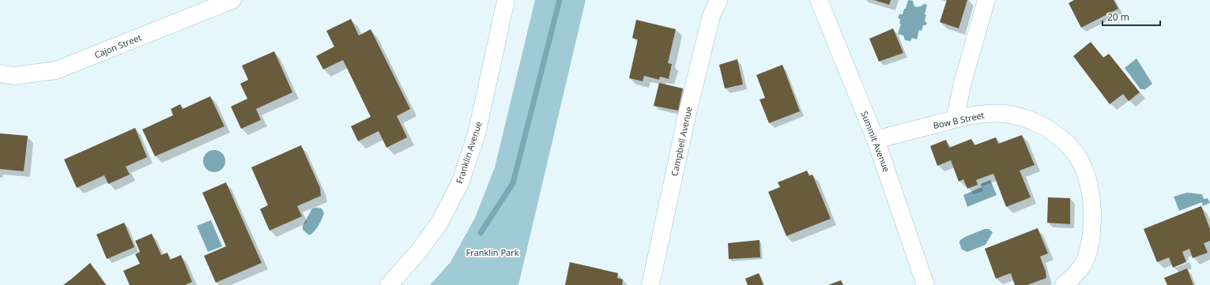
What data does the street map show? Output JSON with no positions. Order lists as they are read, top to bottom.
{
  "streets": {
    "street": [
      "Cajon Street",
      "Bow B Street",
      "Campbell Avenue",
      "Summit Avenue",
      "Franklin Avenue"
    ]
  },
  "crossings": [
    ["Bow B Street", "Summit Avenue"]
  ],
  "parks": ["Franklin Park"],
  "scale_bar": "20 m"
}
